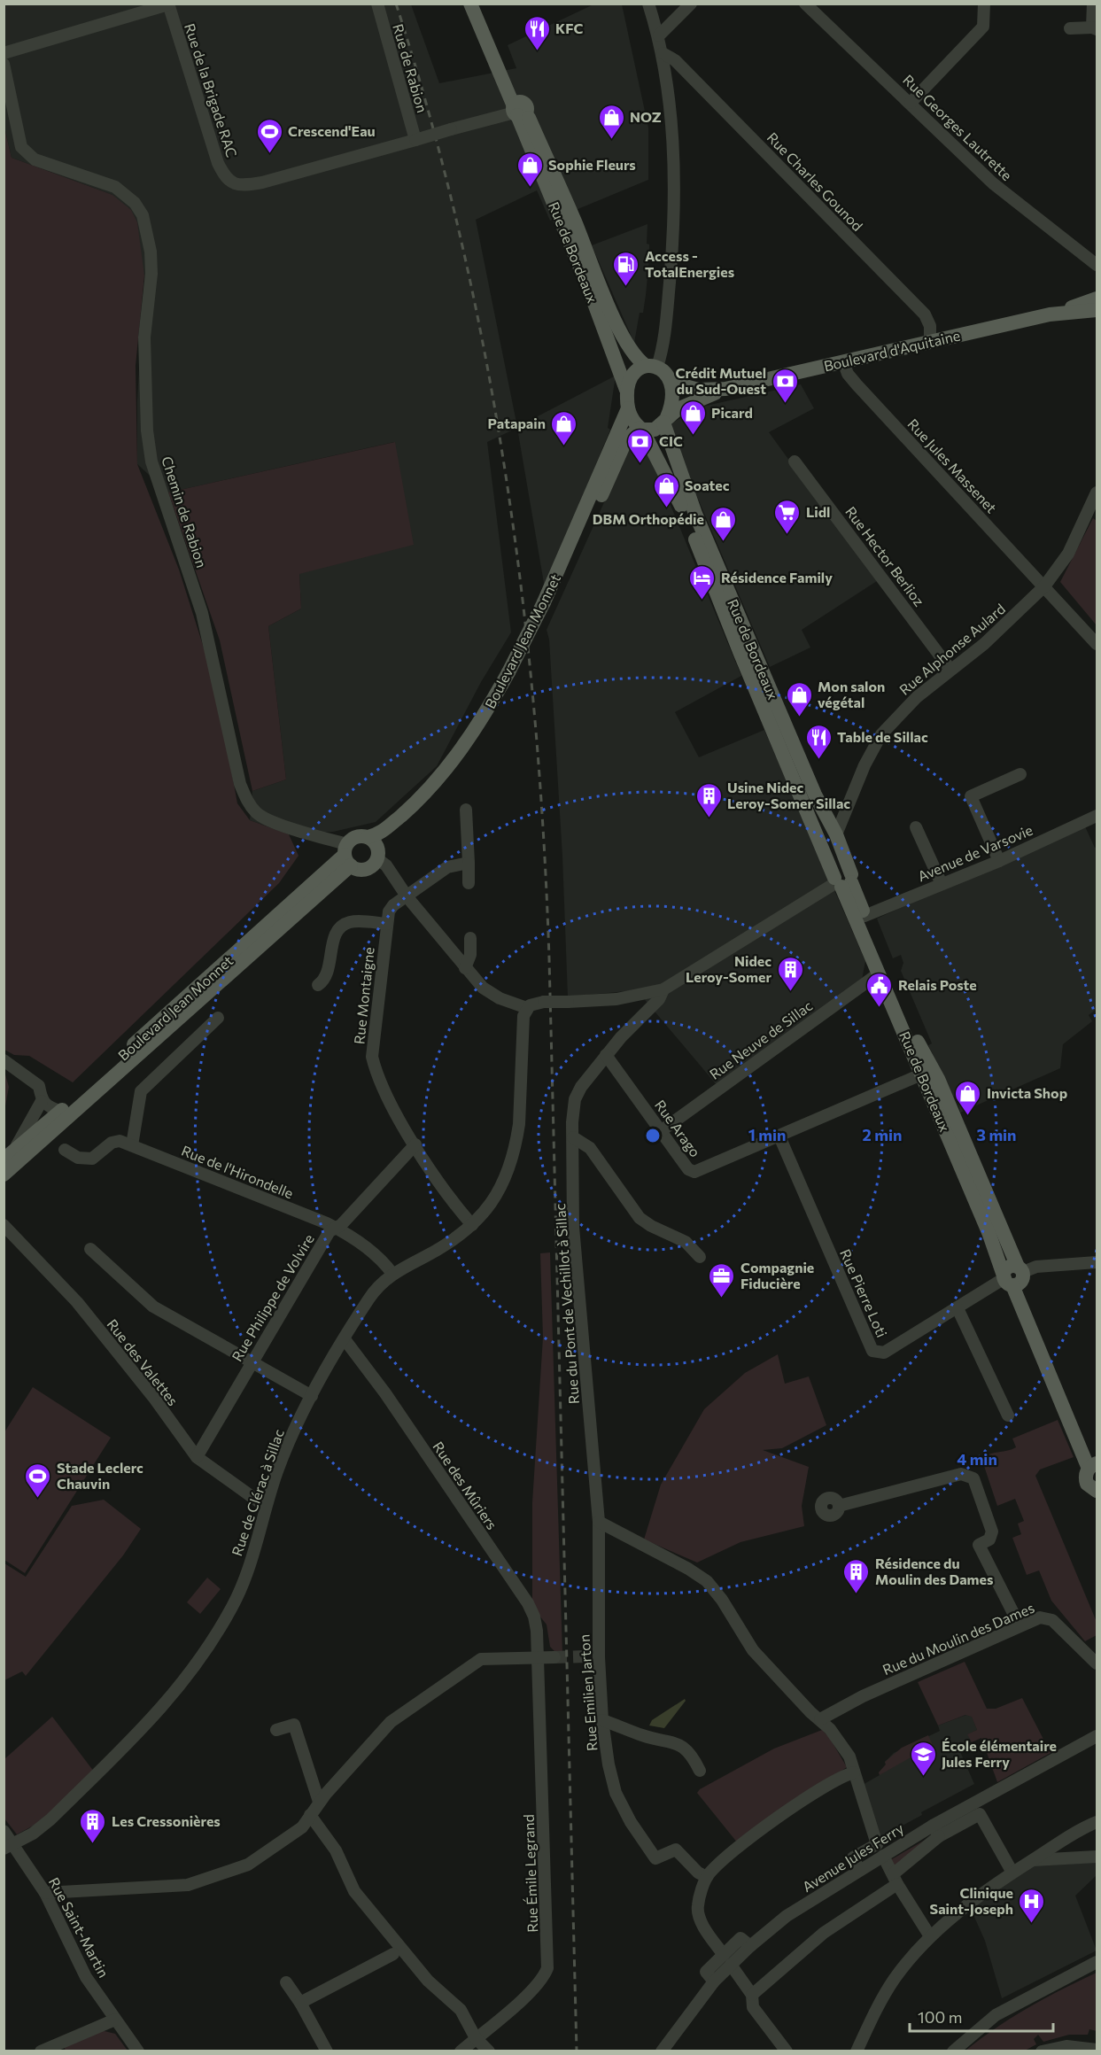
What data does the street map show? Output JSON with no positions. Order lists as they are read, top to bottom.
{
  "streets": {
    "main road": ["Rue de Bordeaux", "Boulevard d'Aquitaine", "Boulevard Jean Monnet"],
    "street": [
      "Rue de Rabion",
      "Rue de la Brigade RAC",
      "Rue Georges Lautrette",
      "Rue Charles Gounod",
      "Rue Jules Massenet",
      "Chemin de Rabion",
      "Rue Hector Berlioz",
      "Rue Alphonse Aulard",
      "Avenue de Varsovie",
      "Rue Montaigne",
      "Rue Neuve de Sillac",
      "Rue Arago",
      "Rue de l'Hirondelle",
      "Rue Pierre Loti",
      "Rue Philippe de Volvire",
      "Rue du Pont de Vechillot à Sillac",
      "Rue des Valettes",
      "Rue des Mûriers",
      "Rue de Clérac à Sillac",
      "Rue du Moulin des Dames",
      "Rue Emilien Jarton",
      "Avenue Jules Ferry",
      "Rue Émile Legrand",
      "Rue Saint-Martin"
    ]
  },
  "crossings": [
    ["Rue de Rabion", "Rue de la Brigade RAC"],
    ["Rue de la Brigade RAC", "Rue de Bordeaux"],
    ["Rue Charles Gounod", "Boulevard d'Aquitaine"],
    ["Rue de Bordeaux", "Boulevard d'Aquitaine"],
    ["Rue de Bordeaux", "Boulevard Jean Monnet"],
    ["Rue de Bordeaux", "Rue Alphonse Aulard"],
    ["Rue de Bordeaux", "Avenue de Varsovie"],
    ["Rue de Bordeaux", "Rue Neuve de Sillac"],
    ["Rue de Bordeaux", "Rue Arago"],
    ["Rue de Bordeaux", "Rue Pierre Loti"],
    ["Boulevard d'Aquitaine", "Rue Jules Massenet"],
    ["Boulevard d'Aquitaine", "Boulevard Jean Monnet"],
    ["Rue Jules Massenet", "Rue Alphonse Aulard"],
    ["Chemin de Rabion", "Boulevard Jean Monnet"],
    ["Rue Hector Berlioz", "Rue Alphonse Aulard"],
    ["Rue Montaigne", "Rue Philippe de Volvire"],
    ["Rue Montaigne", "Rue de Clérac à Sillac"],
    ["Rue Neuve de Sillac", "Rue Arago"],
    ["Rue Arago", "Rue Pierre Loti"],
    ["Rue Arago", "Rue du Pont de Vechillot à Sillac"],
    ["Rue de l'Hirondelle", "Rue Philippe de Volvire"],
    ["Rue de l'Hirondelle", "Rue de Clérac à Sillac"],
    ["Rue Philippe de Volvire", "Rue des Valettes"],
    ["Rue du Pont de Vechillot à Sillac", "Rue Emilien Jarton"],
    ["Rue des Valettes", "Rue de Clérac à Sillac"],
    ["Rue des Mûriers", "Rue de Clérac à Sillac"],
    ["Rue des Mûriers", "Rue Émile Legrand"],
    ["Rue de Clérac à Sillac", "Rue Saint-Martin"]
  ],
  "places": {
    "restaurant": ["KFC", "Table de Sillac"],
    "shop": [
      "NOZ",
      "Sophie Fleurs",
      "Picard",
      "Patapain",
      "Soatec",
      "DBM Orthopédie",
      "Mon salon végétal",
      "Invicta Shop"
    ],
    "sports": ["Crescend'Eau", "Stade Leclerc Chauvin"],
    "fuel station": ["Access - TotalEnergies"],
    "bank": ["Crédit Mutuel du Sud-Ouest", "CIC"],
    "supermarket": ["Lidl"],
    "hotel": ["Résidence Family"],
    "building": [
      "Usine Nidec Leroy-Somer Sillac",
      "Nidec Leroy-Somer",
      "Résidence du Moulin des Dames",
      "Les Cressonières"
    ],
    "public building": ["Relais Poste"],
    "office": ["Compagnie Fiducière"],
    "school or university": ["École élémentaire Jules Ferry"],
    "hospital": ["Clinique Saint-Joseph"]
  },
  "scale_bar": "100 m",
  "rings": [
    "1 min",
    "2 min",
    "3 min",
    "4 min"
  ]
}
